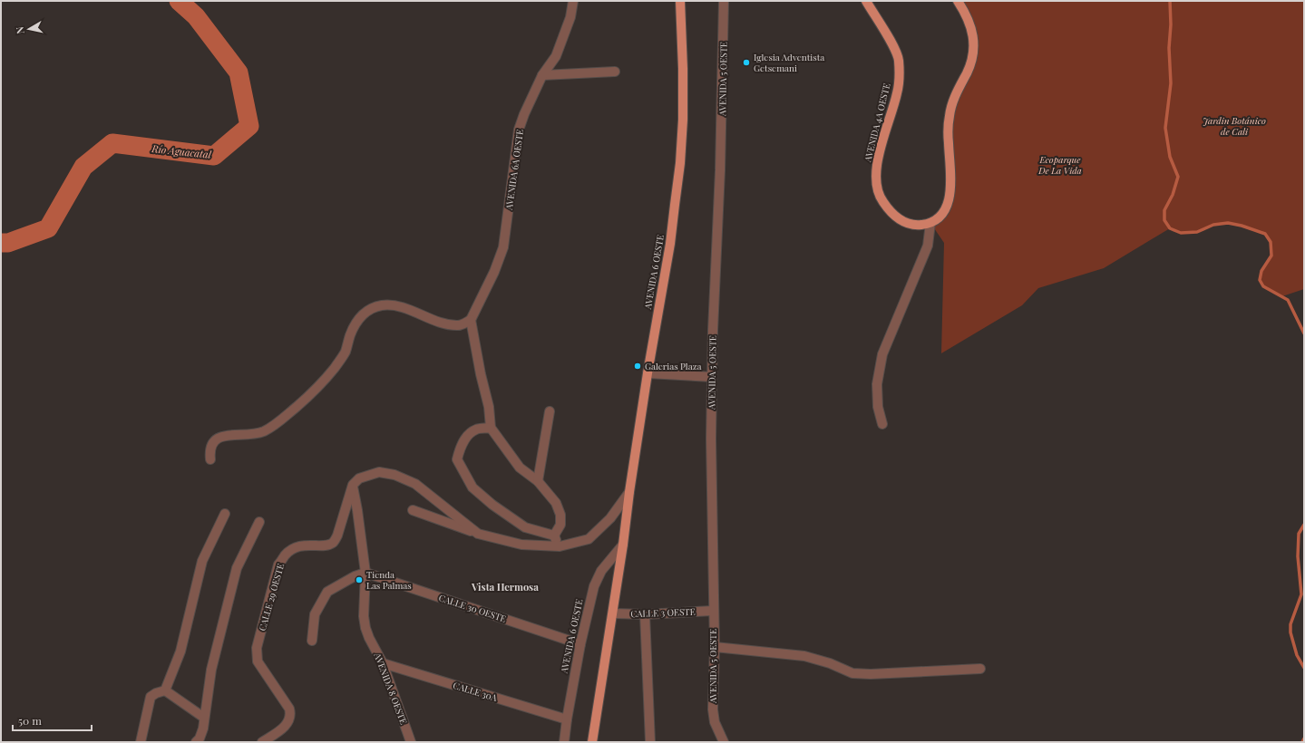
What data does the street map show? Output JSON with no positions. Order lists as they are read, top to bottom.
{
  "streets": {
    "main road": ["AVENIDA 4A OESTE", "AVENIDA 6 OESTE"],
    "street": [
      "AVENIDA 5 OESTE",
      "AVENIDA 6A OESTE",
      "CALLE 29 OESTE",
      "CALLE 30 OESTE",
      "CALLE 3 OESTE",
      "AVENIDA 8 OESTE",
      "CALLE 30A"
    ]
  },
  "crossings": [
    ["AVENIDA 5 OESTE", "CALLE 3 OESTE"],
    ["AVENIDA 6 OESTE", "CALLE 30 OESTE"],
    ["AVENIDA 6 OESTE", "CALLE 3 OESTE"],
    ["AVENIDA 6 OESTE", "CALLE 30A"],
    ["CALLE 29 OESTE", "AVENIDA 8 OESTE"],
    ["CALLE 30 OESTE", "AVENIDA 8 OESTE"],
    ["AVENIDA 8 OESTE", "CALLE 30A"]
  ],
  "districts": ["Vista Hermosa"],
  "water": ["Río Aguacatal"],
  "parks": ["Jardin Botánico de Cali", "Ecoparque De La Vida"],
  "places": ["Iglesia Adventista Getsemani", "Galerias Plaza", "Tienda Las Palmas"],
  "scale_bar": "50 m",
  "north": "left"
}
